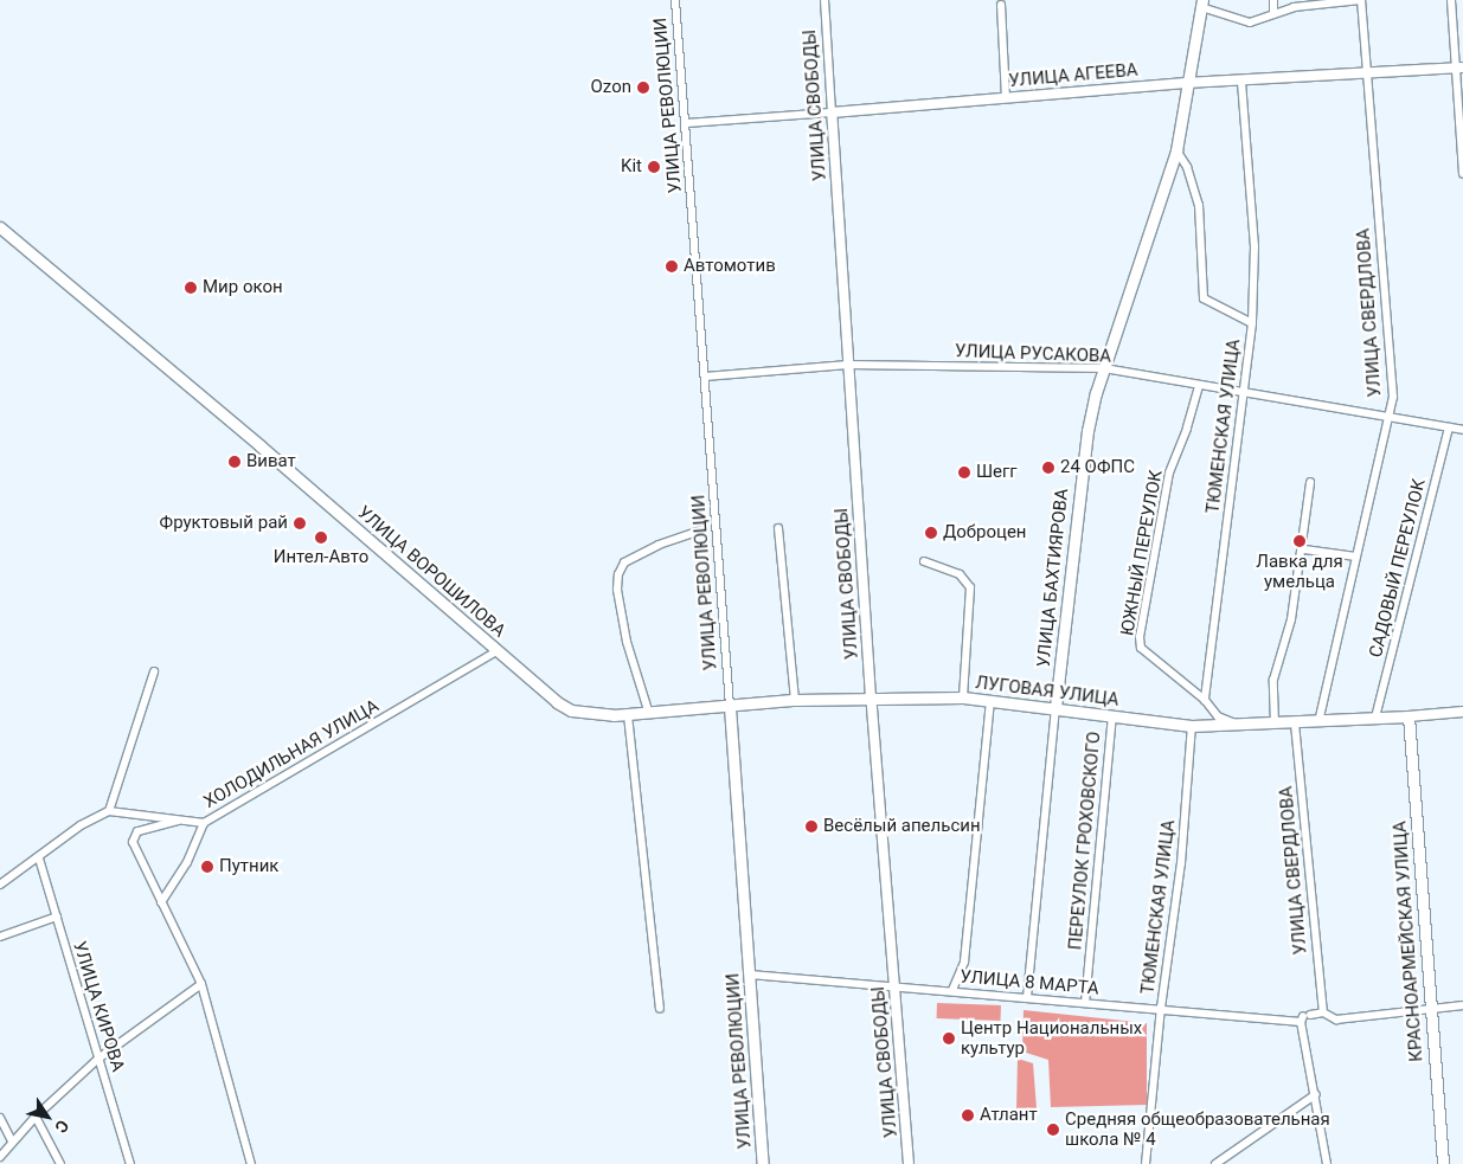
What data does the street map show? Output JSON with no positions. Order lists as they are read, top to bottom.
{
  "streets": {
    "main road": [
      "УЛИЦА РЕВОЛЮЦИИ",
      "УЛИЦА ВОРОШИЛОВА",
      "УЛИЦА БАХТИЯРОВА",
      "ЛУГОВАЯ УЛИЦА",
      "КРАСНОАРМЕЙСКАЯ УЛИЦА"
    ],
    "street": [
      "УЛИЦА АГЕЕВА",
      "УЛИЦА СВОБОДЫ",
      "УЛИЦА СВЕРДЛОВА",
      "УЛИЦА РУСАКОВА",
      "ТЮМЕНСКАЯ УЛИЦА",
      "ЮЖНЫЙ ПЕРЕУЛОК",
      "САДОВЫЙ ПЕРЕУЛОК",
      "ХОЛОДИЛЬНАЯ УЛИЦА",
      "ПЕРЕУЛОК ГРОХОВСКОГО",
      "УЛИЦА 8 МАРТА",
      "УЛИЦА КИРОВА"
    ]
  },
  "crossings": [
    ["УЛИЦА АГЕЕВА", "УЛИЦА РЕВОЛЮЦИИ"],
    ["УЛИЦА АГЕЕВА", "УЛИЦА СВОБОДЫ"],
    ["УЛИЦА АГЕЕВА", "УЛИЦА СВЕРДЛОВА"],
    ["УЛИЦА АГЕЕВА", "ТЮМЕНСКАЯ УЛИЦА"],
    ["УЛИЦА АГЕЕВА", "УЛИЦА БАХТИЯРОВА"],
    ["УЛИЦА РЕВОЛЮЦИИ", "УЛИЦА РУСАКОВА"],
    ["УЛИЦА РЕВОЛЮЦИИ", "ЛУГОВАЯ УЛИЦА"],
    ["УЛИЦА РЕВОЛЮЦИИ", "УЛИЦА 8 МАРТА"],
    ["УЛИЦА СВОБОДЫ", "УЛИЦА РУСАКОВА"],
    ["УЛИЦА СВОБОДЫ", "ЛУГОВАЯ УЛИЦА"],
    ["УЛИЦА СВОБОДЫ", "УЛИЦА 8 МАРТА"],
    ["УЛИЦА СВЕРДЛОВА", "УЛИЦА РУСАКОВА"],
    ["УЛИЦА СВЕРДЛОВА", "ЛУГОВАЯ УЛИЦА"],
    ["УЛИЦА СВЕРДЛОВА", "УЛИЦА 8 МАРТА"],
    ["УЛИЦА РУСАКОВА", "ТЮМЕНСКАЯ УЛИЦА"],
    ["УЛИЦА РУСАКОВА", "ЮЖНЫЙ ПЕРЕУЛОК"],
    ["УЛИЦА РУСАКОВА", "САДОВЫЙ ПЕРЕУЛОК"],
    ["УЛИЦА РУСАКОВА", "УЛИЦА БАХТИЯРОВА"],
    ["ТЮМЕНСКАЯ УЛИЦА", "ЮЖНЫЙ ПЕРЕУЛОК"],
    ["ТЮМЕНСКАЯ УЛИЦА", "УЛИЦА БАХТИЯРОВА"],
    ["ТЮМЕНСКАЯ УЛИЦА", "ЛУГОВАЯ УЛИЦА"],
    ["ТЮМЕНСКАЯ УЛИЦА", "УЛИЦА 8 МАРТА"],
    ["САДОВЫЙ ПЕРЕУЛОК", "ЛУГОВАЯ УЛИЦА"],
    ["УЛИЦА ВОРОШИЛОВА", "ЛУГОВАЯ УЛИЦА"],
    ["УЛИЦА ВОРОШИЛОВА", "ХОЛОДИЛЬНАЯ УЛИЦА"],
    ["УЛИЦА БАХТИЯРОВА", "ЛУГОВАЯ УЛИЦА"],
    ["УЛИЦА БАХТИЯРОВА", "УЛИЦА 8 МАРТА"],
    ["ЛУГОВАЯ УЛИЦА", "ПЕРЕУЛОК ГРОХОВСКОГО"],
    ["ЛУГОВАЯ УЛИЦА", "КРАСНОАРМЕЙСКАЯ УЛИЦА"],
    ["ПЕРЕУЛОК ГРОХОВСКОГО", "УЛИЦА 8 МАРТА"],
    ["КРАСНОАРМЕЙСКАЯ УЛИЦА", "УЛИЦА 8 МАРТА"]
  ],
  "places": [
    "Ozon",
    "Kit",
    "Автомотив",
    "Мир окон",
    "Виват",
    "24 ОФПС",
    "Шегг",
    "Фруктовый рай",
    "Доброцен",
    "Интел-Авто",
    "Лавка для умельца",
    "Весёлый апельсин",
    "Путник",
    "Центр Национальных культур",
    "Атлант",
    "Средняя общеобразовательная школа № 4"
  ],
  "north": "bottom right"
}
